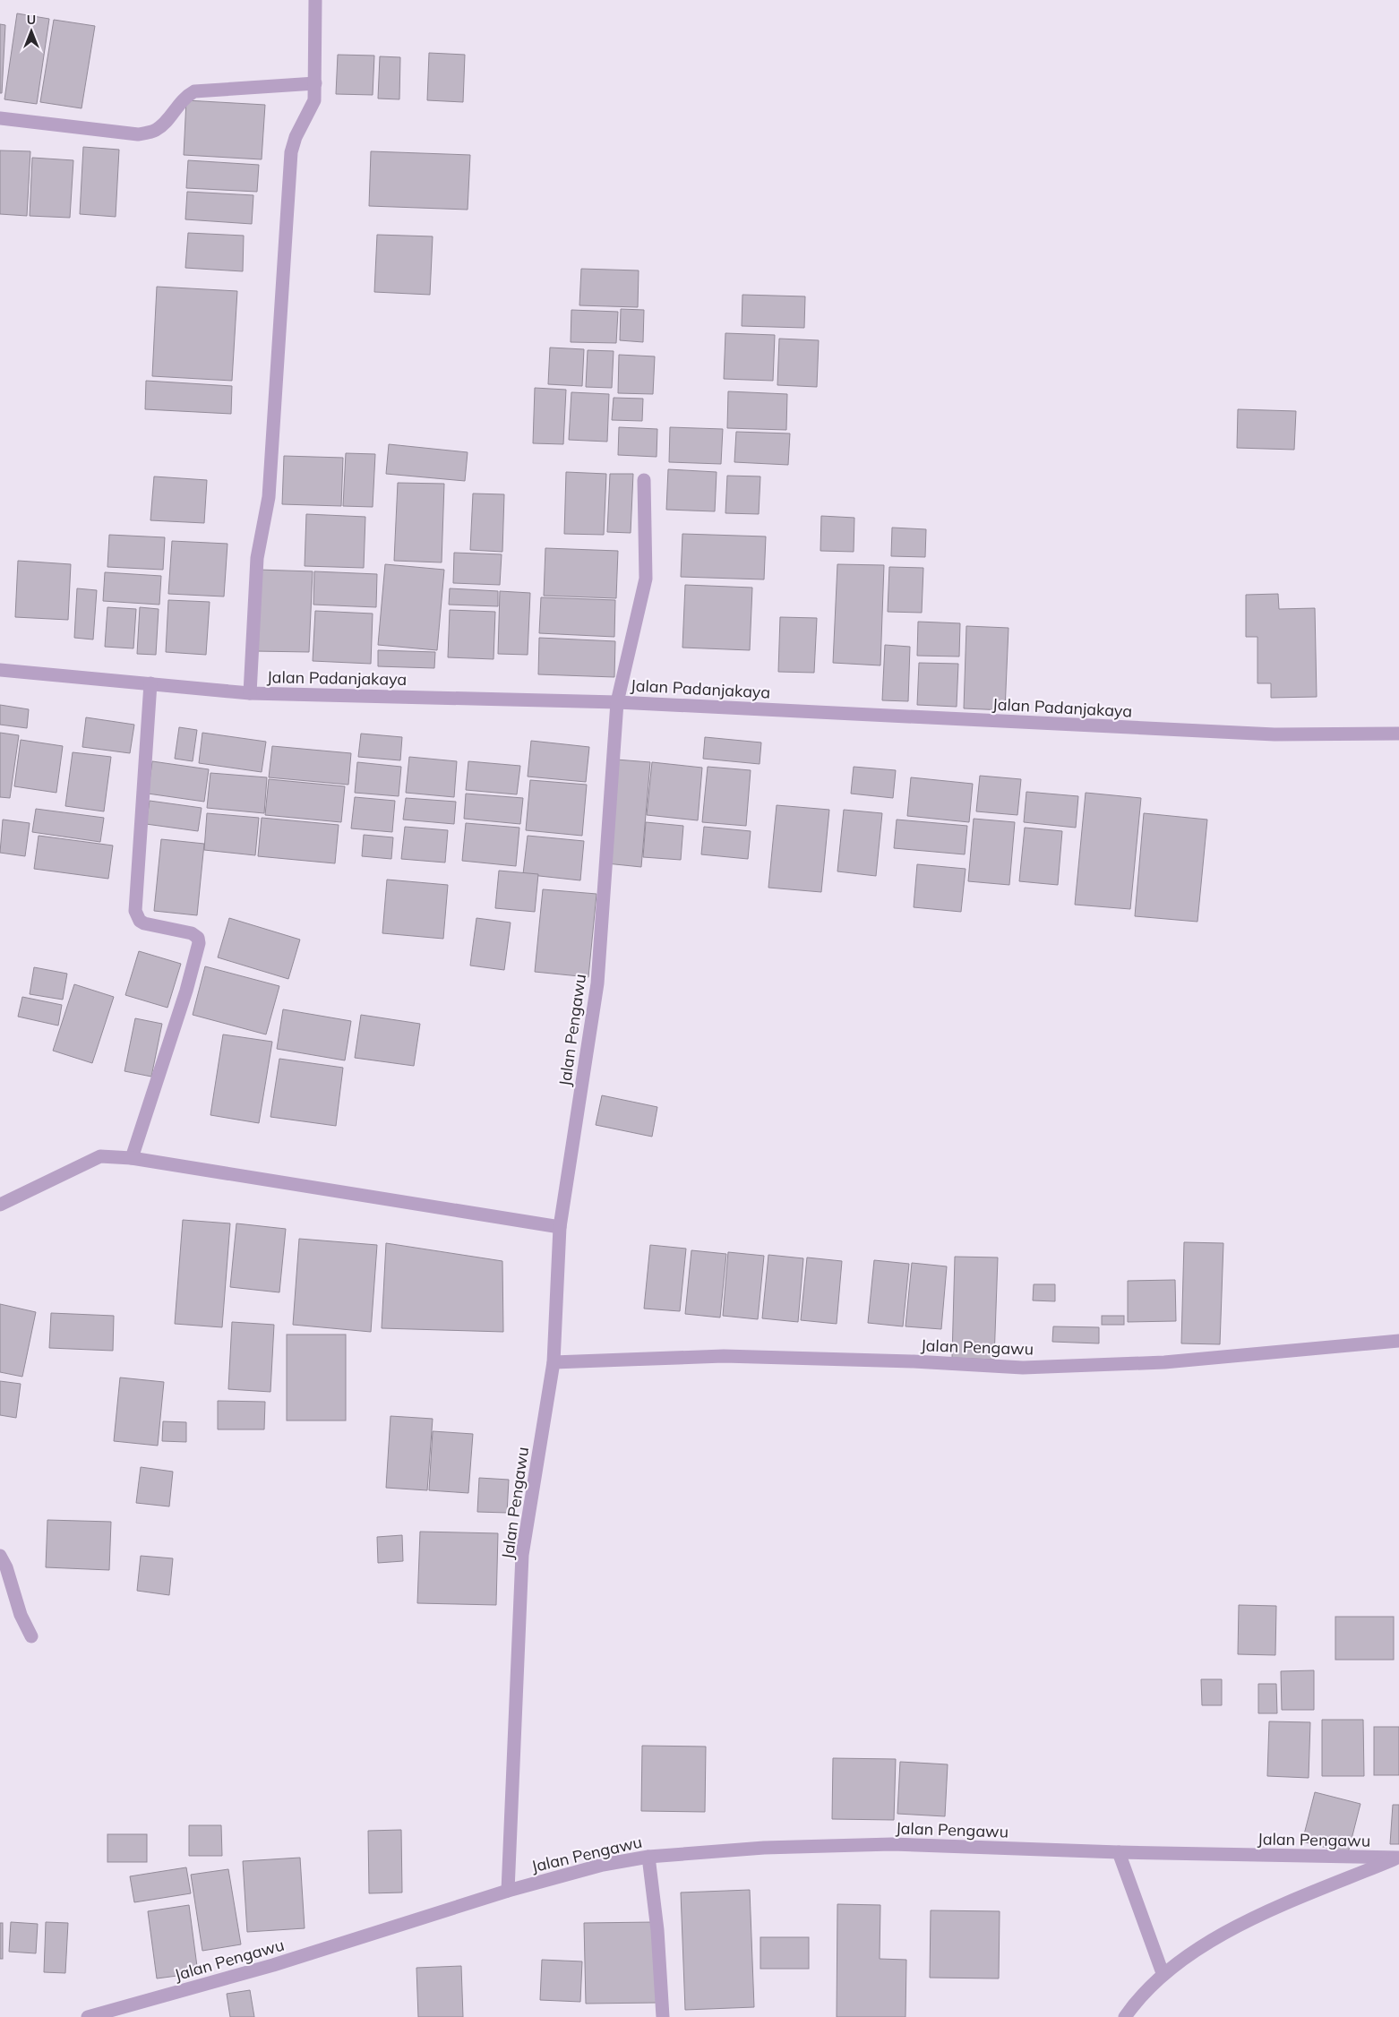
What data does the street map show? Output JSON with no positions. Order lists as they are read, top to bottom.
{
  "streets": {
    "street": ["Jalan Padanjakaya", "Jalan Pengawu"]
  },
  "crossings": [
    ["Jalan Padanjakaya", "Jalan Pengawu"]
  ],
  "north": "top"
}
